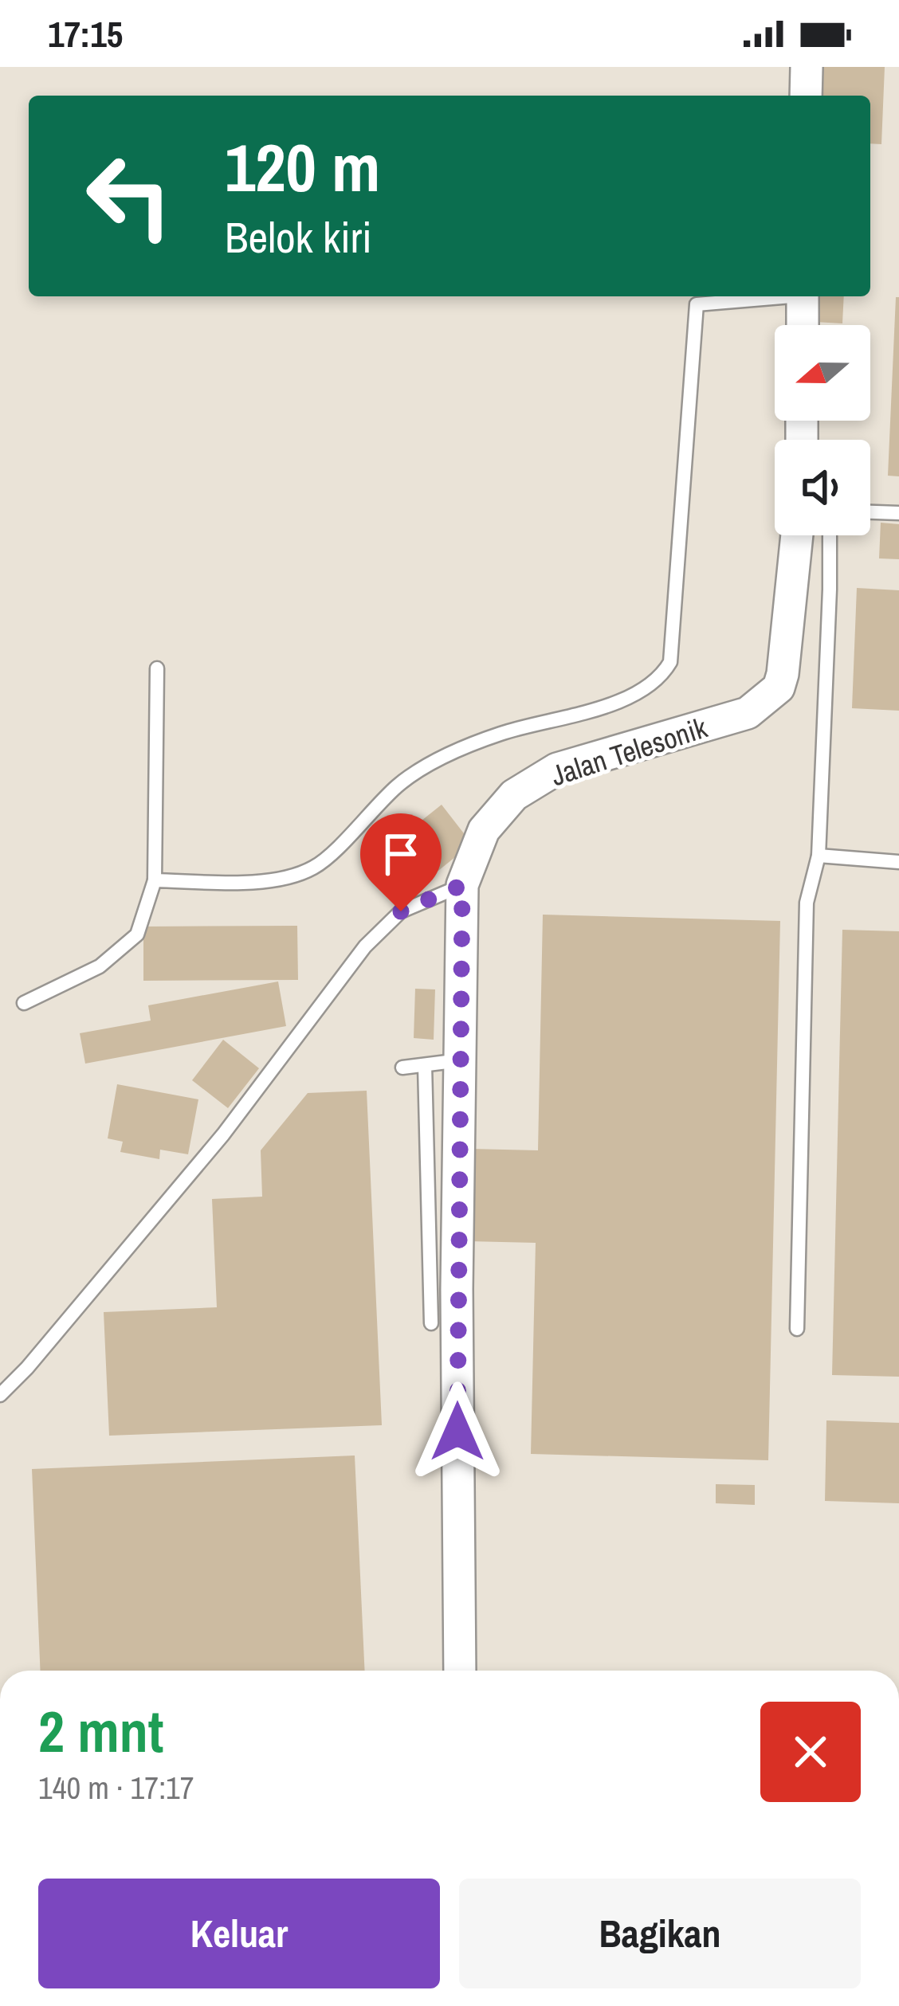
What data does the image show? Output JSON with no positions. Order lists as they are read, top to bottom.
{
  "streets": {
    "street": ["Jalan Telesonik"]
  },
  "north": "left",
  "page": {
    "status": "17:15",
    "turn": ["120 m", "Belok kiri"],
    "heading": ["2 mnt", "140 m · 17:17"],
    "buttons": ["Keluar", "Bagikan"]
  }
}
